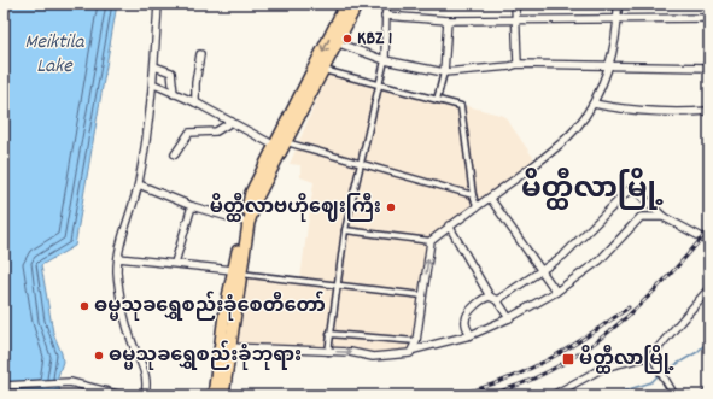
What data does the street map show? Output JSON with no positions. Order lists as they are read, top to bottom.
{
  "districts": ["မိတ္ထီလာမြို့"],
  "water": ["Meiktila Lake"],
  "places": {
    "other": [
      "KBZ 1",
      "မိတ္ထီလာဗဟိုဈေးကြီး",
      "ဓမ္မသုခရွှေစည်းခုံစေတီတော်",
      "ဓမ္မသုခရွှေစည်းခုံဘုရား"
    ],
    "transit": ["မိတ္ထီလာမြို့"]
  }
}
